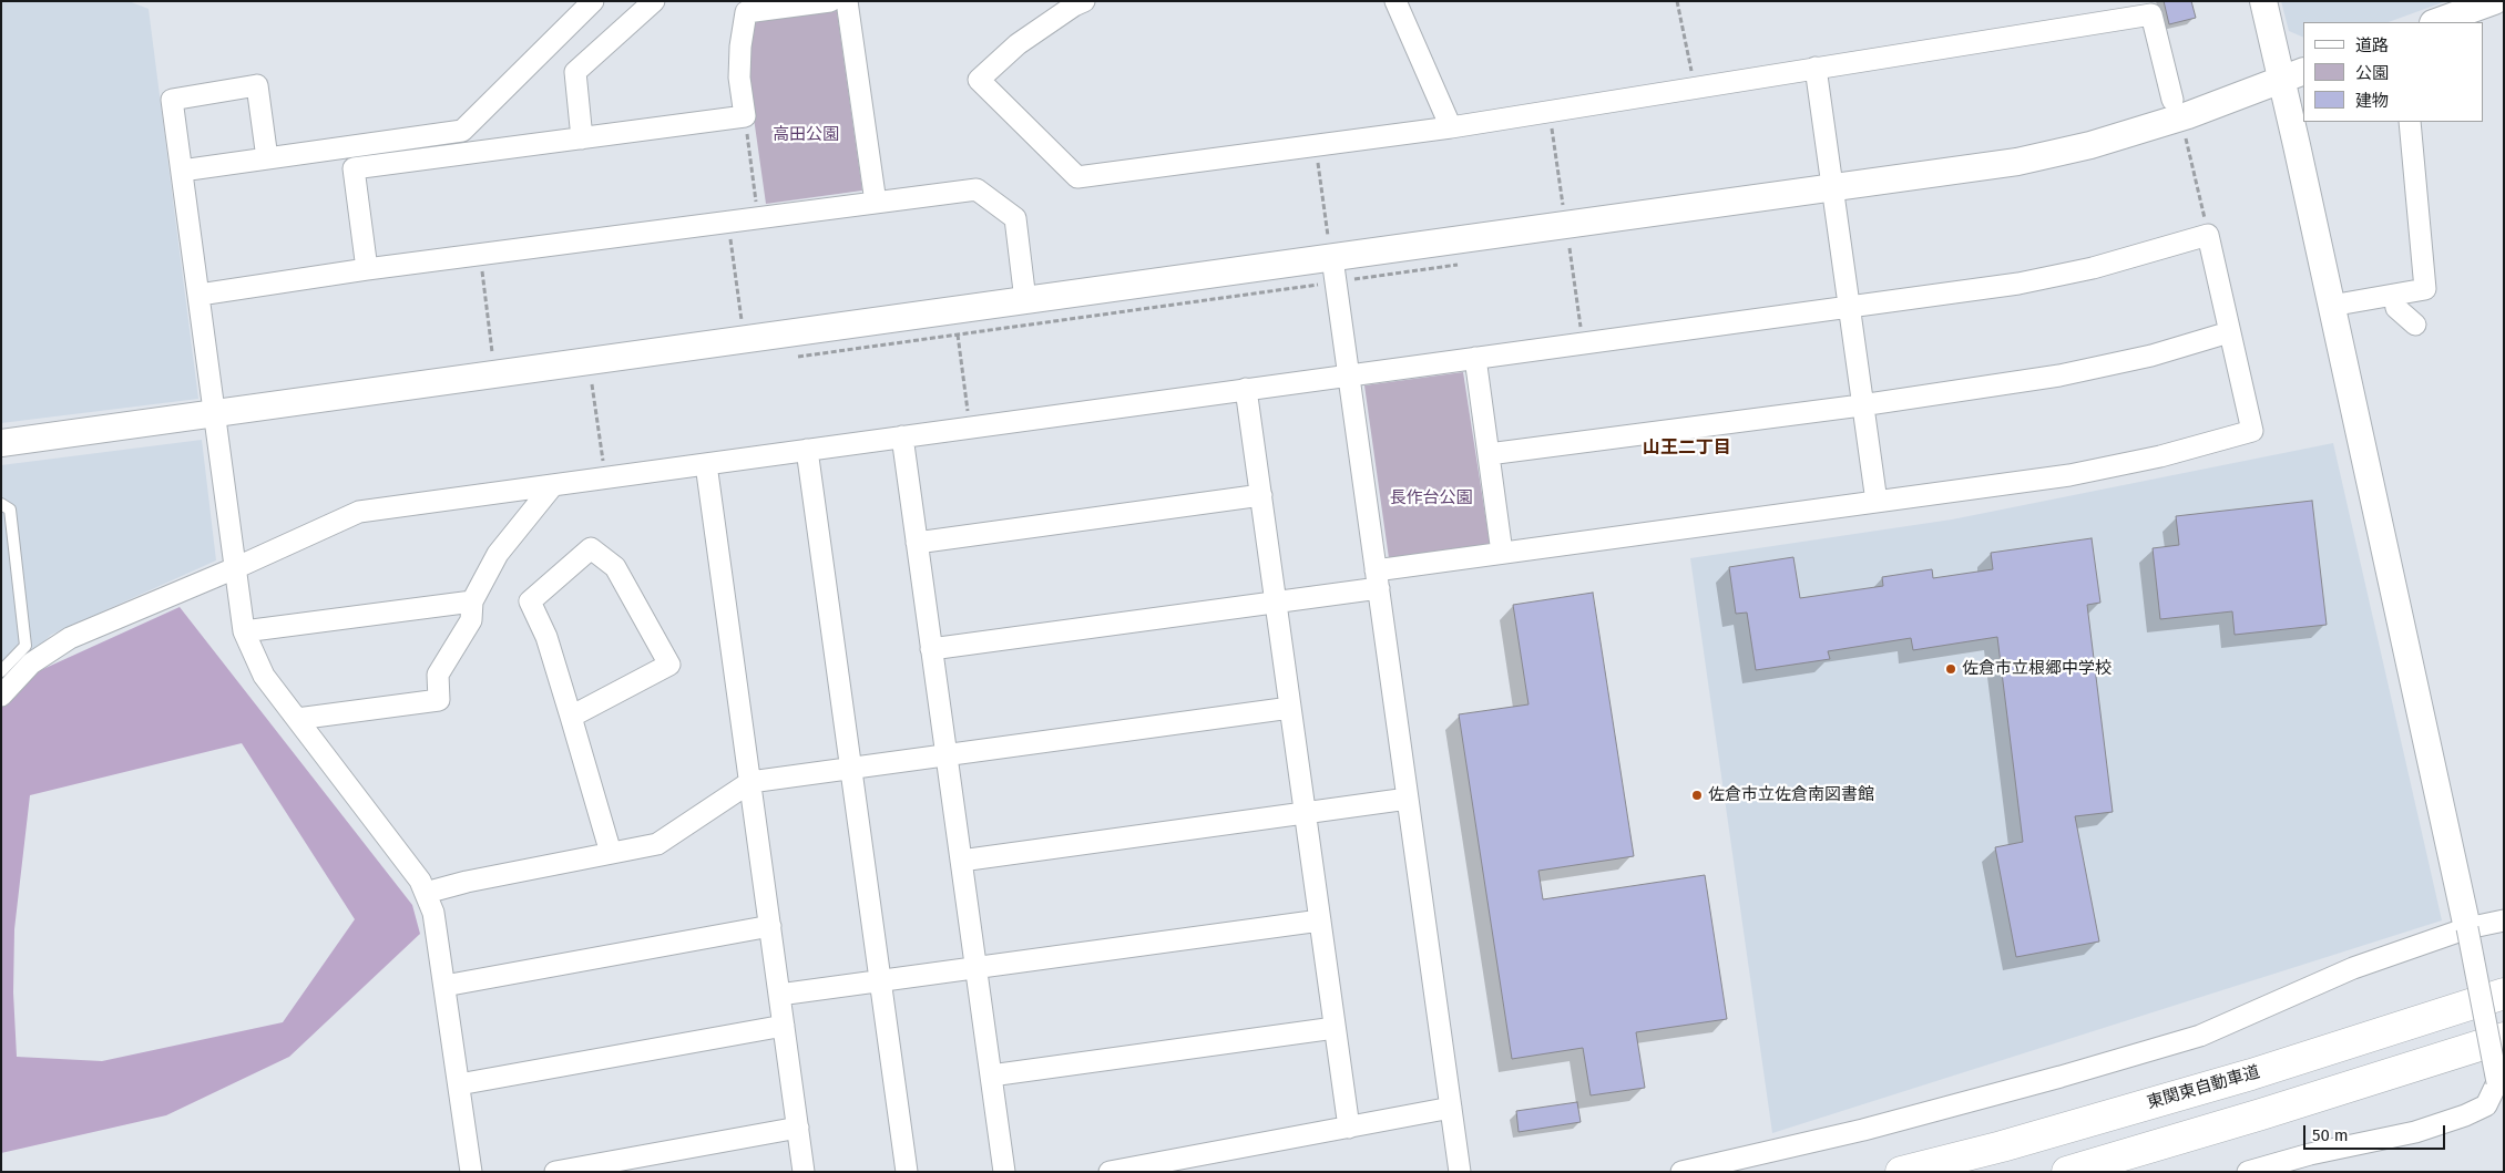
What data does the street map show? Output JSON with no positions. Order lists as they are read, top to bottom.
{
  "streets": {
    "highway": ["東関東自動車道"]
  },
  "districts": ["山王二丁目"],
  "parks": ["高田公園", "長作台公園"],
  "places": ["佐倉市立根郷中学校", "佐倉市立佐倉南図書館"],
  "legend": ["道路", "公園", "建物"],
  "scale_bar": "50 m"
}
